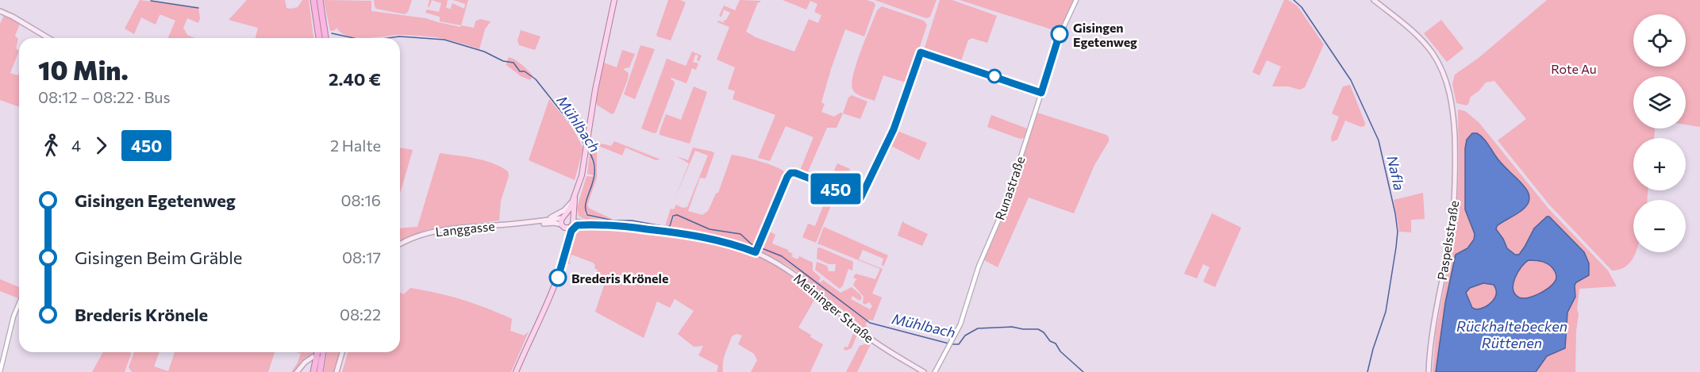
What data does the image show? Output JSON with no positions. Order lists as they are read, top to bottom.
{
  "streets": {
    "main road": ["Langgasse", "Paspelsstraße", "Meininger Straße"],
    "street": ["Runastraße"]
  },
  "crossings": [
    ["Langgasse", "Meininger Straße"]
  ],
  "water": ["Mühlbach", "Nafla", "Rückhaltebecken Rüttenen"],
  "parks": ["Rote Au"],
  "places": ["Gisingen Egetenweg", "Brederis Krönele"],
  "lines": ["bus line 450"],
  "page": {
    "on_map": "450",
    "map_buttons": ["+", "−"],
    "heading": ["10 Min.", "08:12 – 08:22 · Bus", "2.40 €"],
    "legs": ["4", "450", "2 Halte"],
    "list": [
      {
        "name": "Gisingen Egetenweg",
        "value": "08:16"
      },
      {
        "name": "Gisingen Beim Gräble",
        "value": "08:17"
      },
      {
        "name": "Brederis Krönele",
        "value": "08:22"
      }
    ]
  }
}
